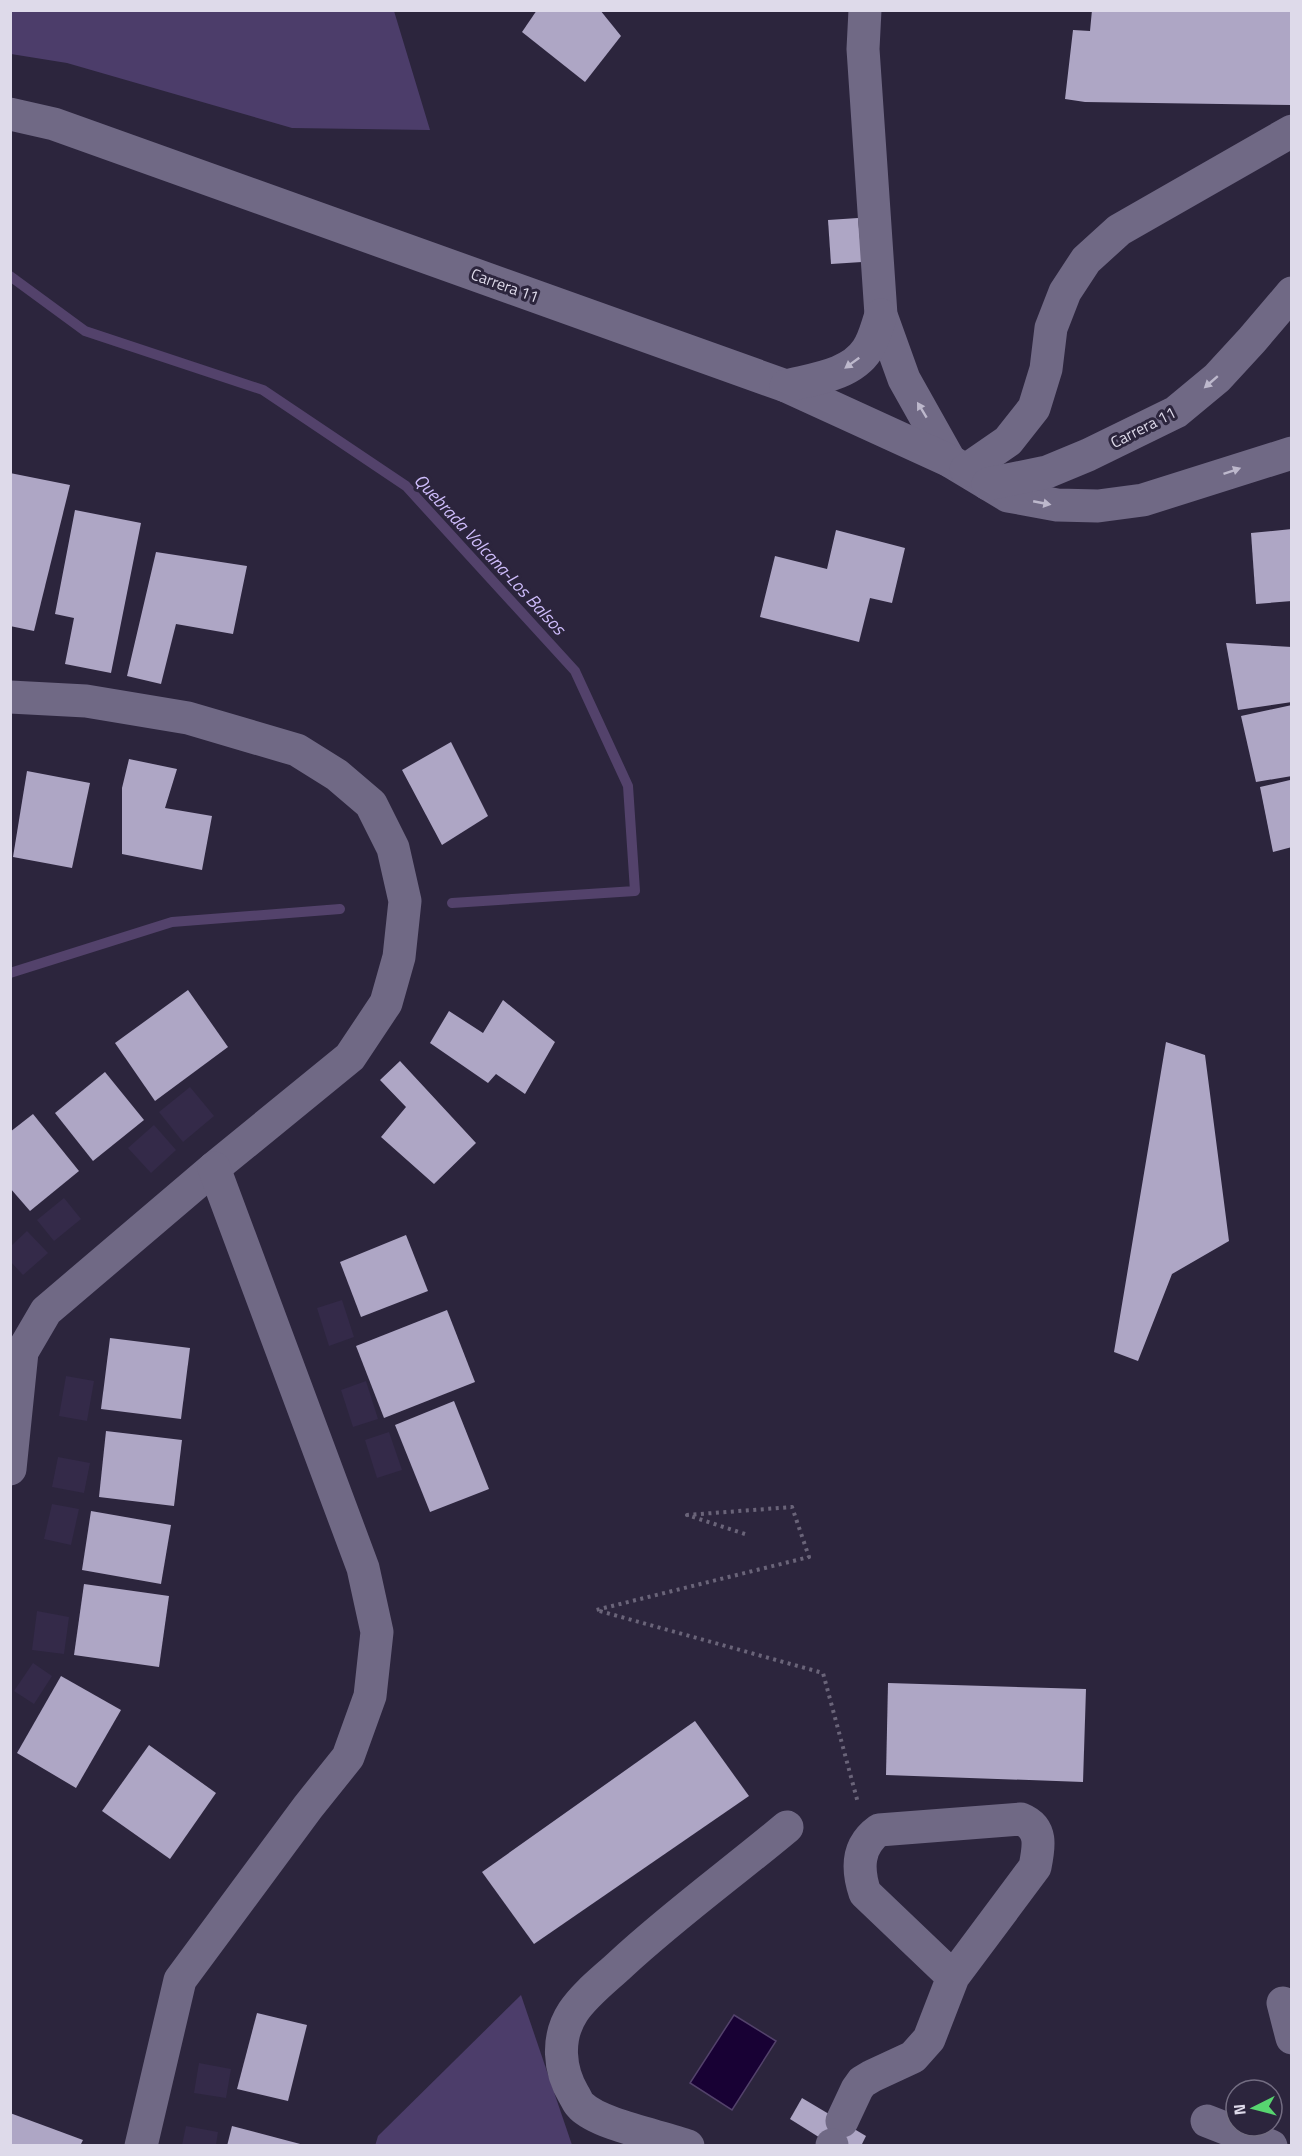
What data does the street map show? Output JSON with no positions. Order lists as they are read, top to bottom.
{
  "streets": {
    "street": ["Carrera 11"]
  },
  "water": ["Quebrada Volcana-Los Balsos"],
  "north": "left"
}
